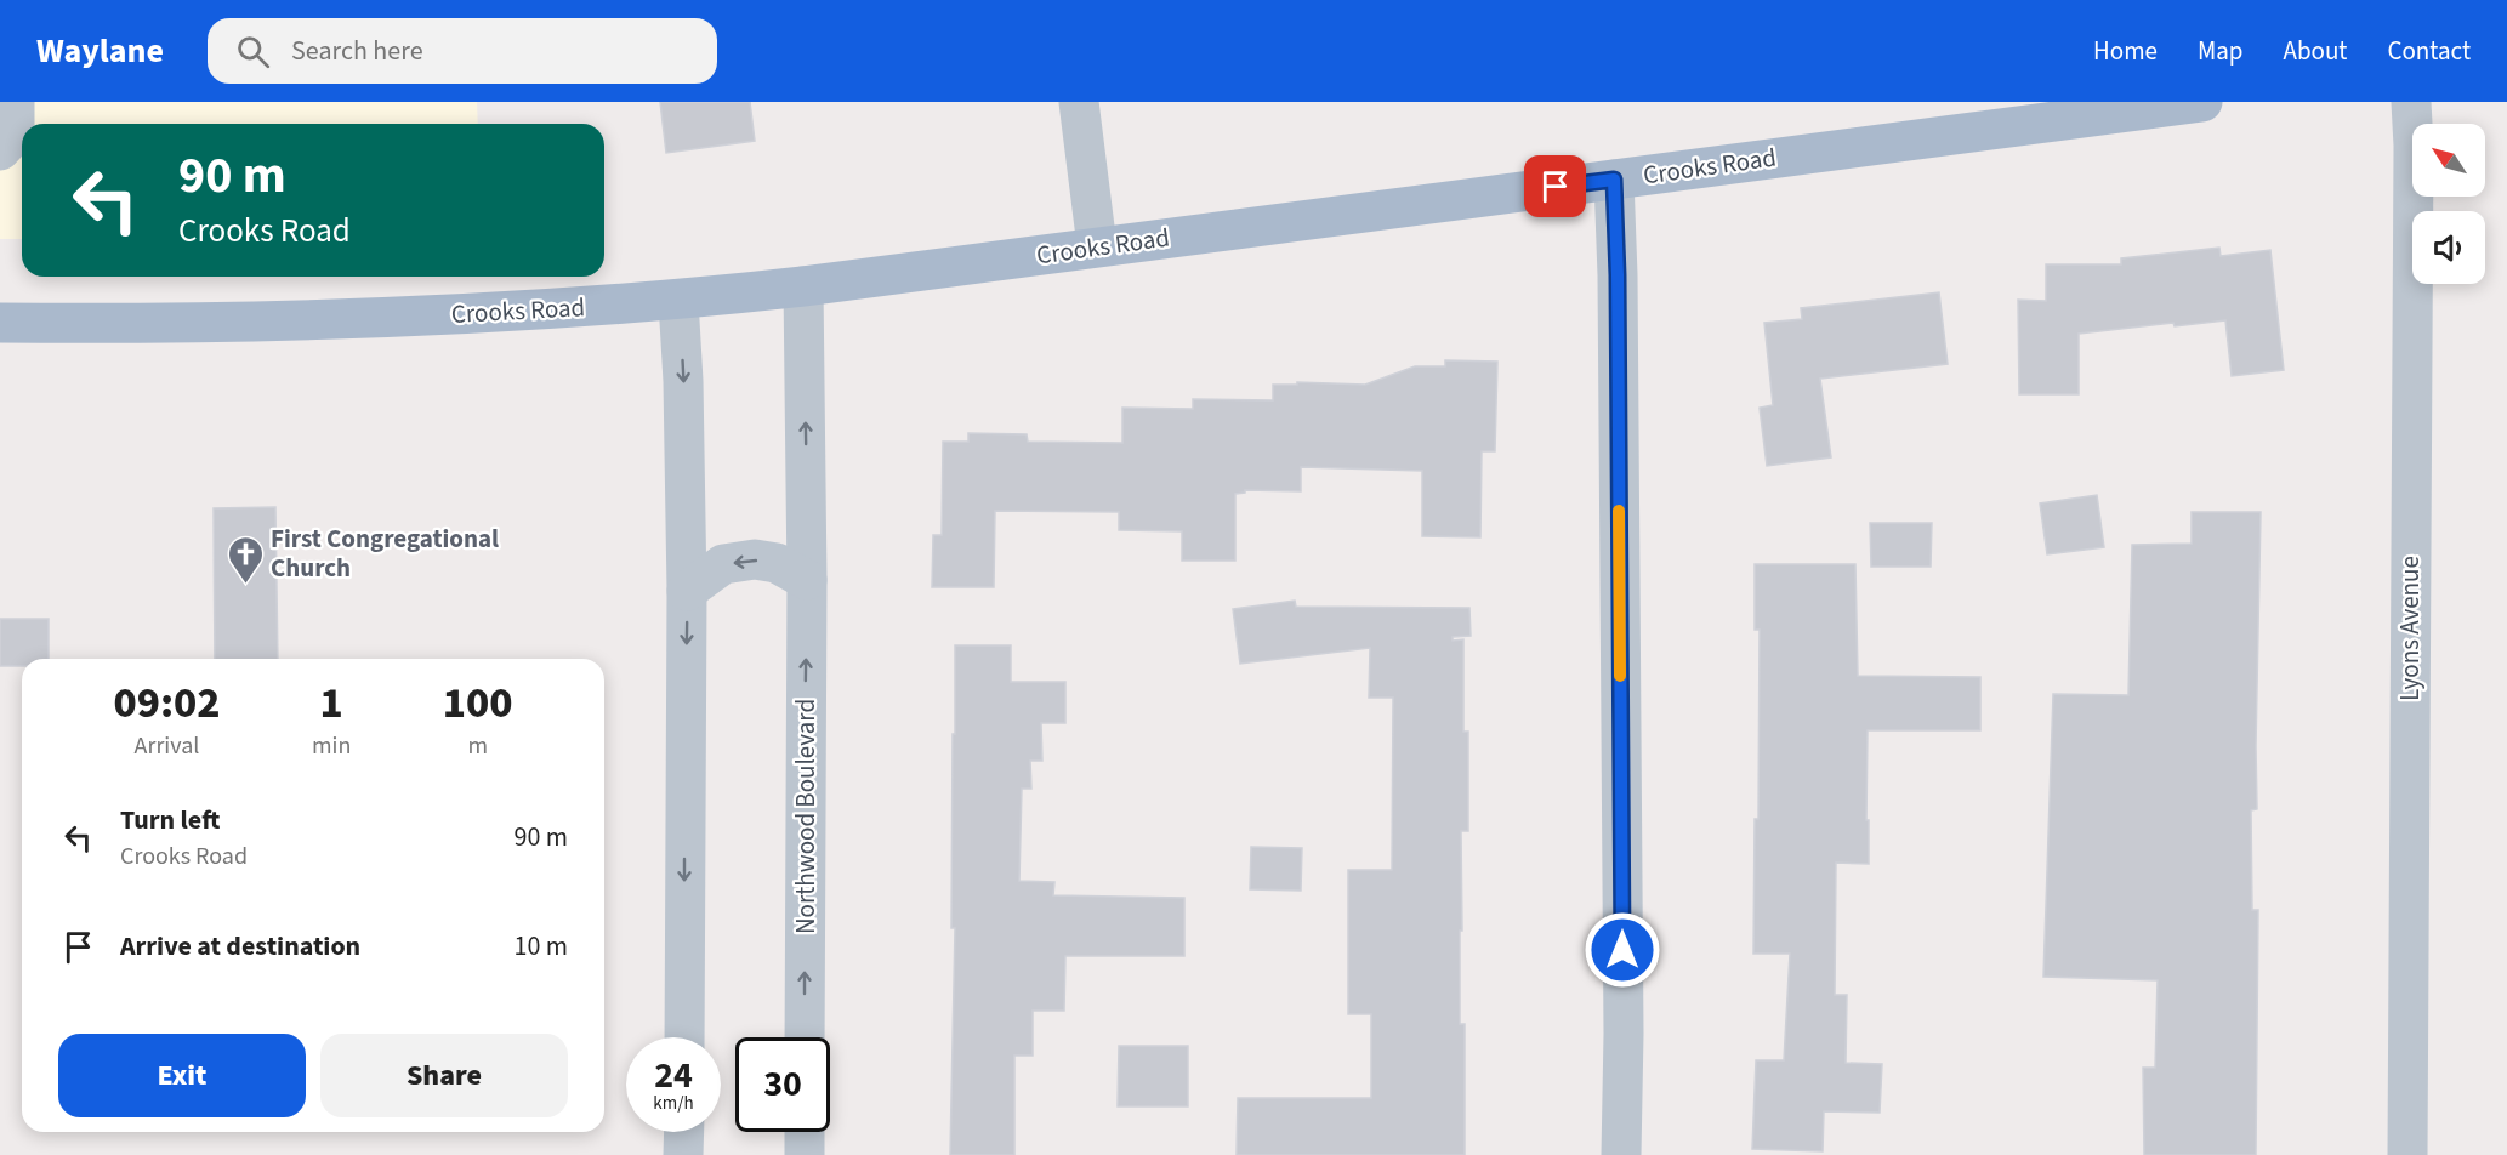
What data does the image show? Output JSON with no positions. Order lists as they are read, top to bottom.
{
  "streets": {
    "main road": ["Crooks Road"],
    "street": ["Lyons Avenue", "Northwood Boulevard"]
  },
  "crossings": [
    ["Crooks Road", "Northwood Boulevard"]
  ],
  "places": {
    "church": ["First Congregational Church"]
  },
  "north": "top left",
  "page": {
    "header": "Waylane",
    "search": "Search here",
    "nav": [
      "Home",
      "Map",
      "About",
      "Contact"
    ],
    "turn": ["90 m", "Crooks Road"],
    "eta": [
      "09:02",
      "Arrival",
      "1",
      "min",
      "100",
      "m"
    ],
    "list": [
      {
        "name": "Turn left",
        "note": "Crooks Road",
        "value": "90 m"
      },
      {
        "name": "Arrive at destination",
        "value": "10 m"
      }
    ],
    "buttons": ["Exit", "Share"],
    "speed": "24 km/h",
    "limit": "30"
  }
}
